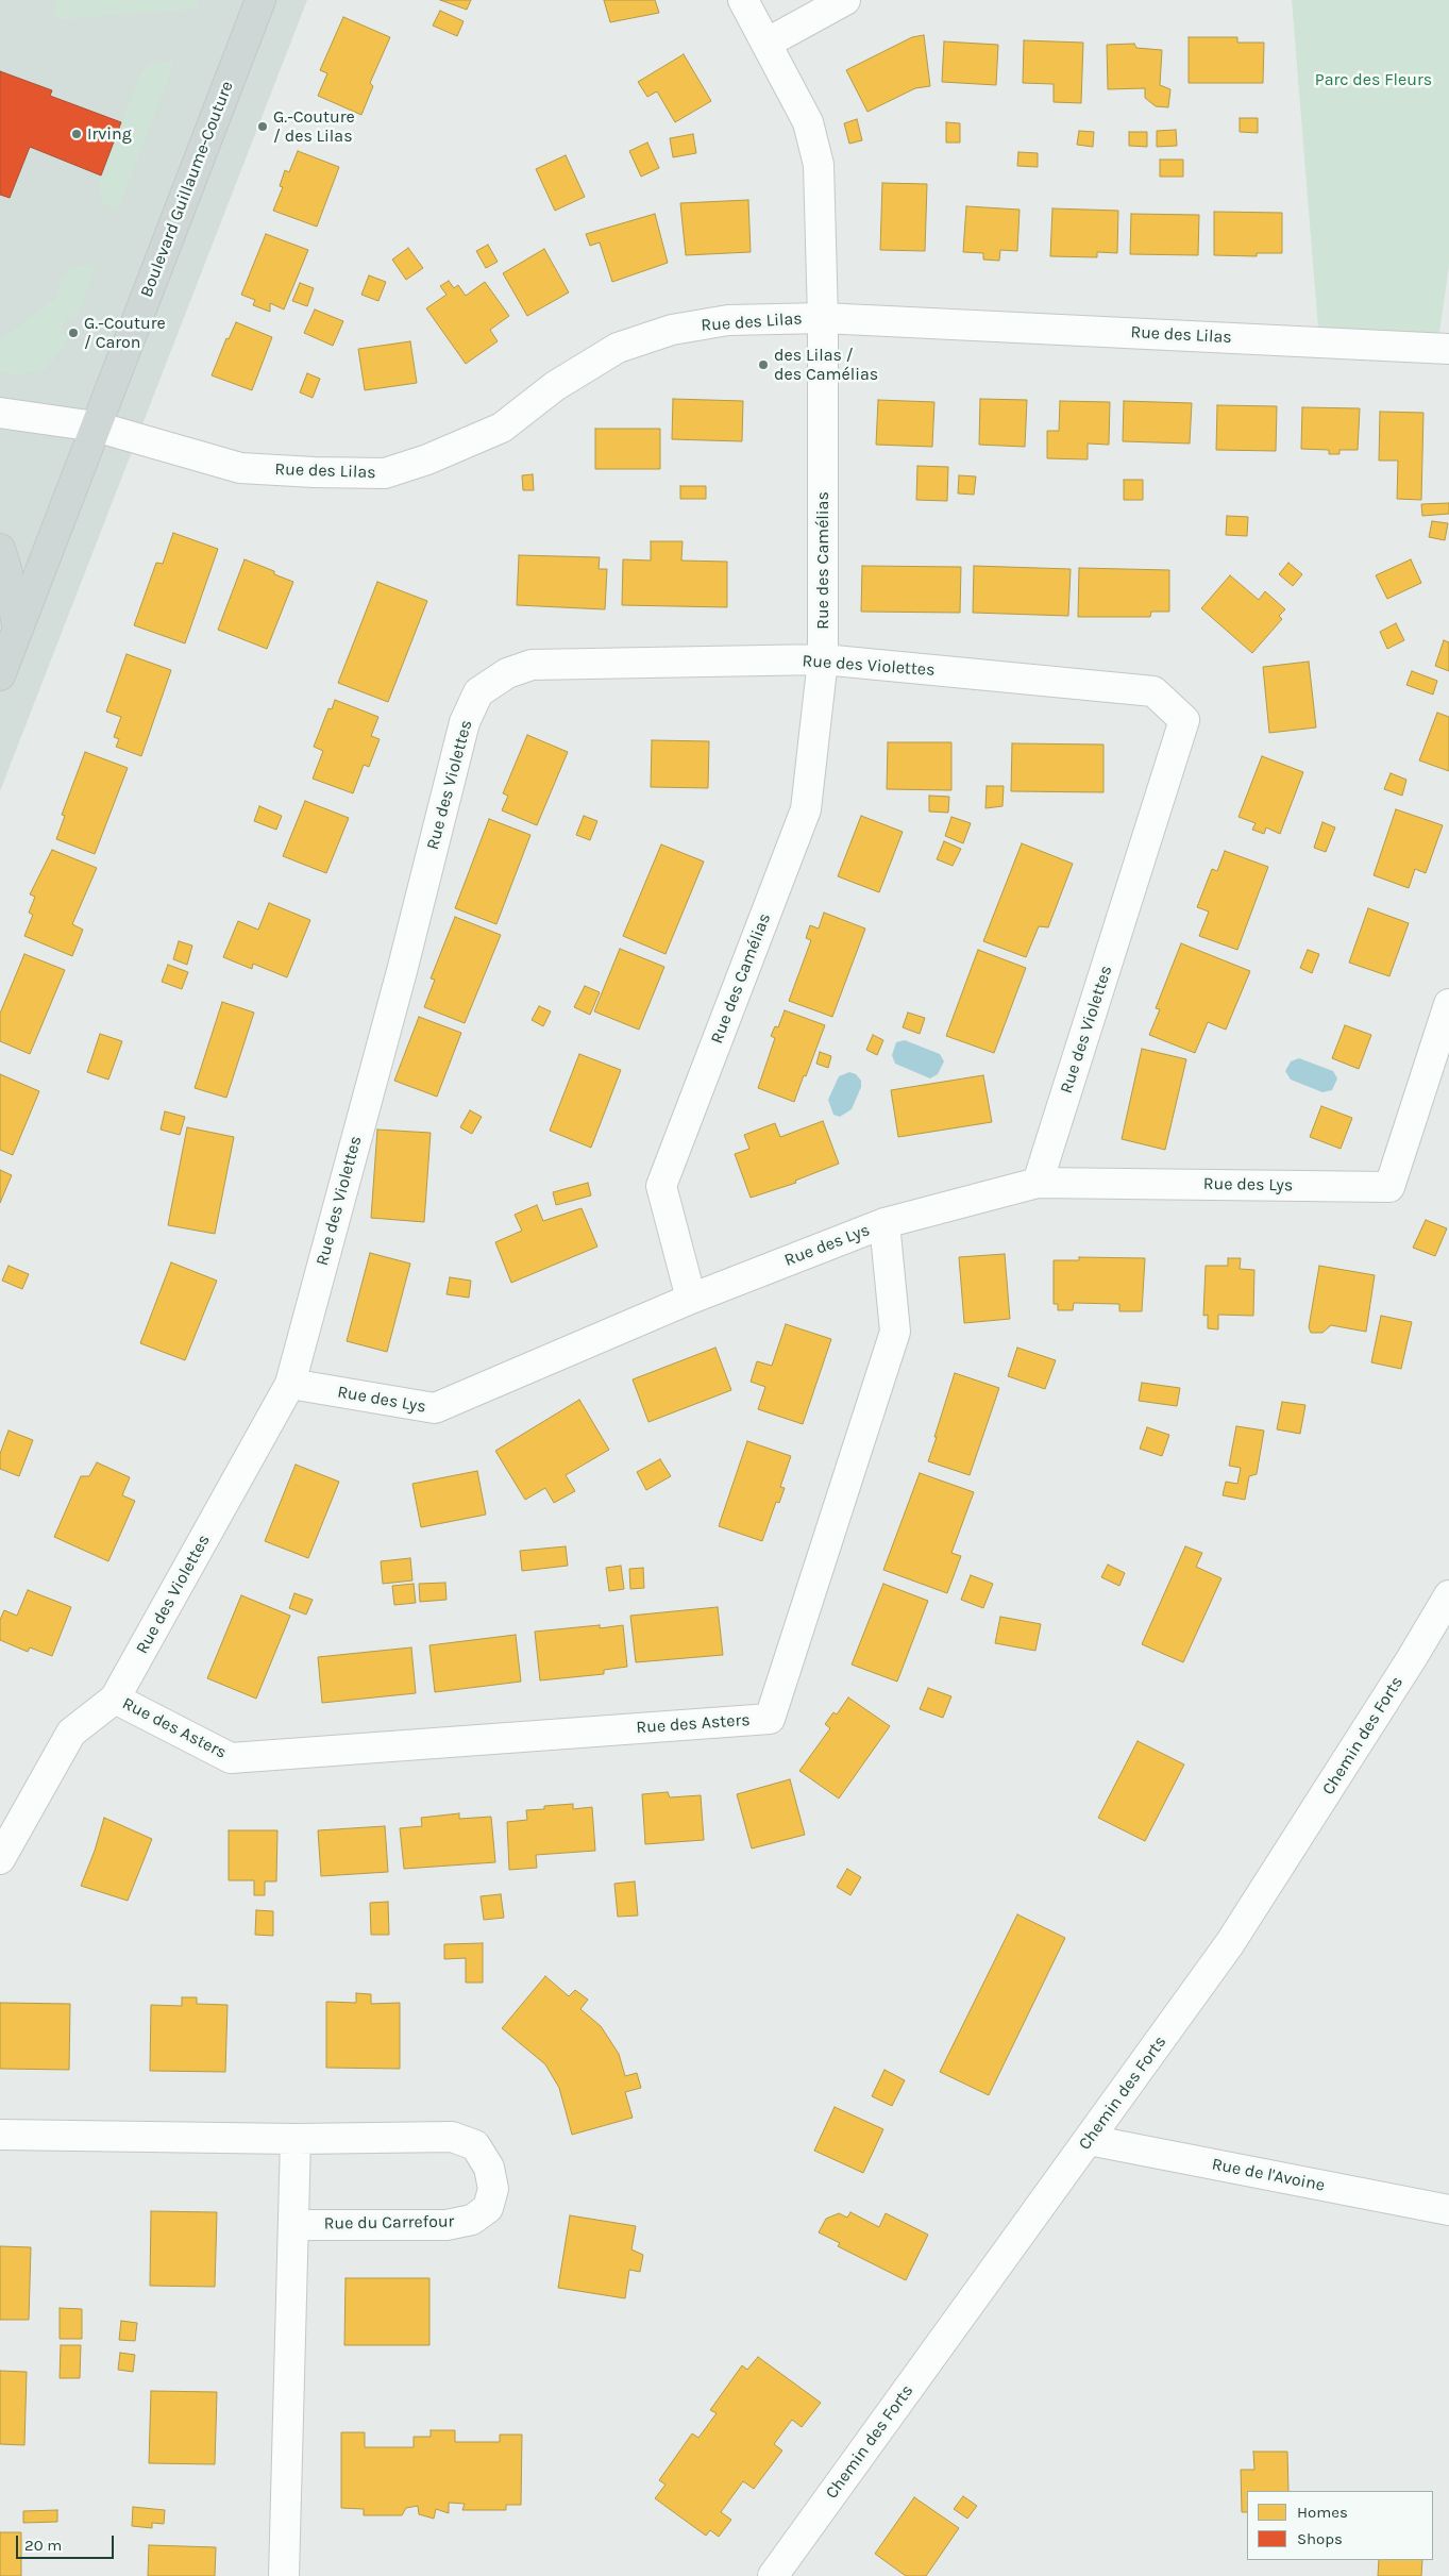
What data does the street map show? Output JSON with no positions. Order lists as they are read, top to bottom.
{
  "streets": {
    "main road": ["Boulevard Guillaume-Couture"],
    "street": [
      "Rue des Lilas",
      "Rue des Camélias",
      "Rue des Violettes",
      "Rue des Lys",
      "Rue des Asters",
      "Chemin des Forts",
      "Rue de l'Avoine",
      "Rue du Carrefour"
    ]
  },
  "crossings": [
    ["Boulevard Guillaume-Couture", "Rue des Lilas"],
    ["Rue des Lilas", "Rue des Camélias"],
    ["Rue des Camélias", "Rue des Violettes"],
    ["Rue des Camélias", "Rue des Lys"],
    ["Rue des Violettes", "Rue des Lys"],
    ["Rue des Violettes", "Rue des Asters"],
    ["Rue des Lys", "Rue des Asters"],
    ["Chemin des Forts", "Rue de l'Avoine"]
  ],
  "parks": ["Parc des Fleurs"],
  "places": [
    "G.-Couture / des Lilas",
    "Irving",
    "G.-Couture / Caron",
    "des Lilas / des Camélias"
  ],
  "legend": ["Homes", "Shops"],
  "scale_bar": "20 m"
}
